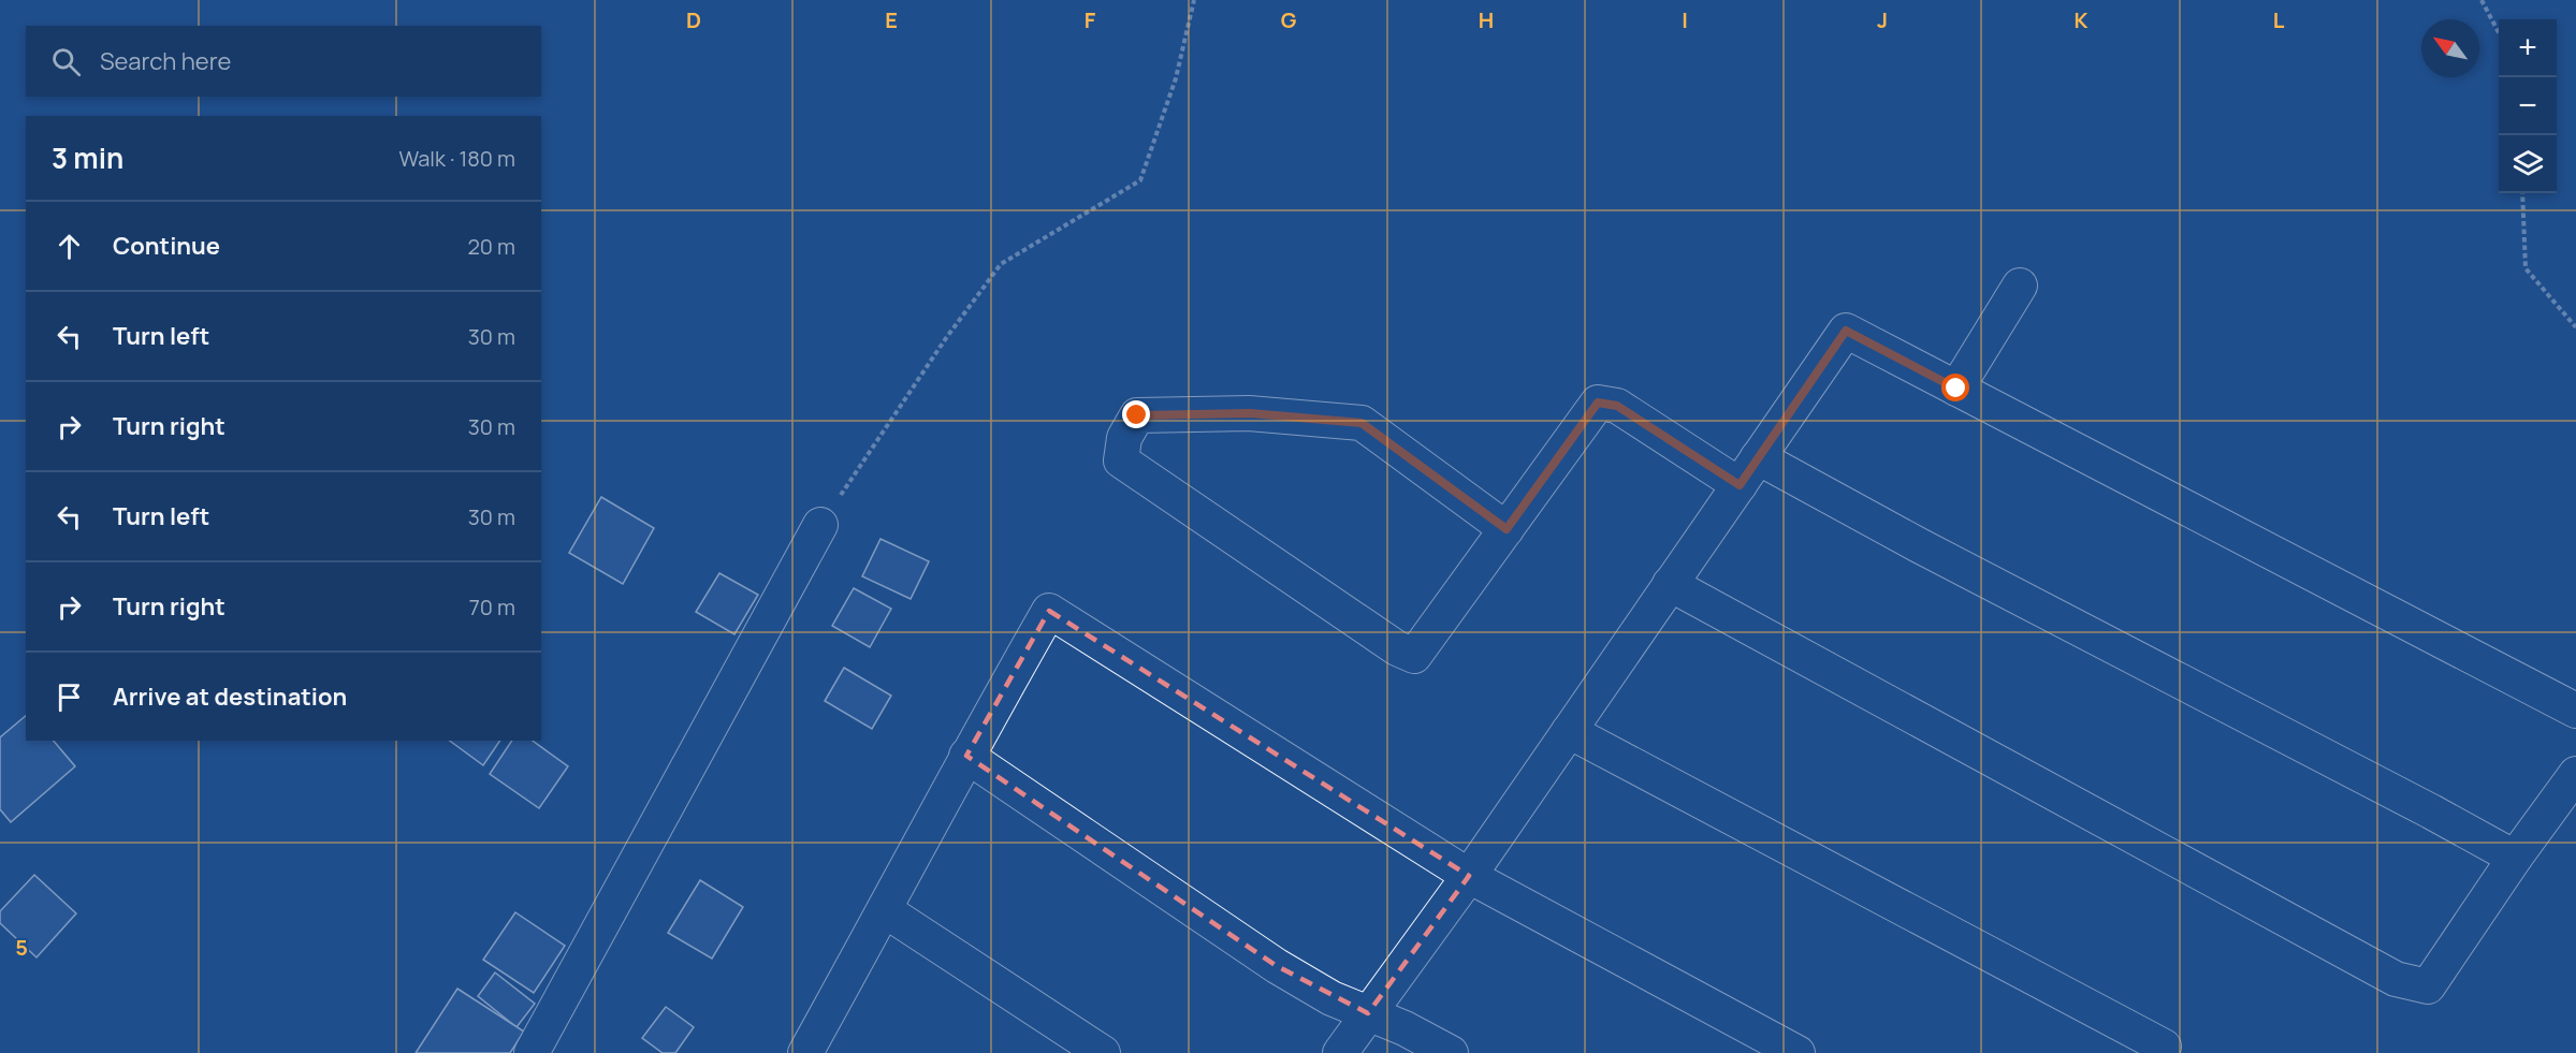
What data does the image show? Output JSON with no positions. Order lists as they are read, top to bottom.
{
  "north": "top left",
  "page": {
    "map_buttons": ["+", "−"],
    "search": "Search here",
    "heading": ["3 min", "Walk · 180 m"],
    "list": [
      ["Continue", "20 m"],
      ["Turn left", "30 m"],
      ["Turn right", "30 m"],
      ["Turn left", "30 m"],
      ["Turn right", "70 m"],
      "Arrive at destination"
    ]
  },
  "grid": {
    "columns": [
      "D",
      "E",
      "F",
      "G",
      "H",
      "I",
      "J",
      "K",
      "L"
    ],
    "rows": ["5"]
  }
}
